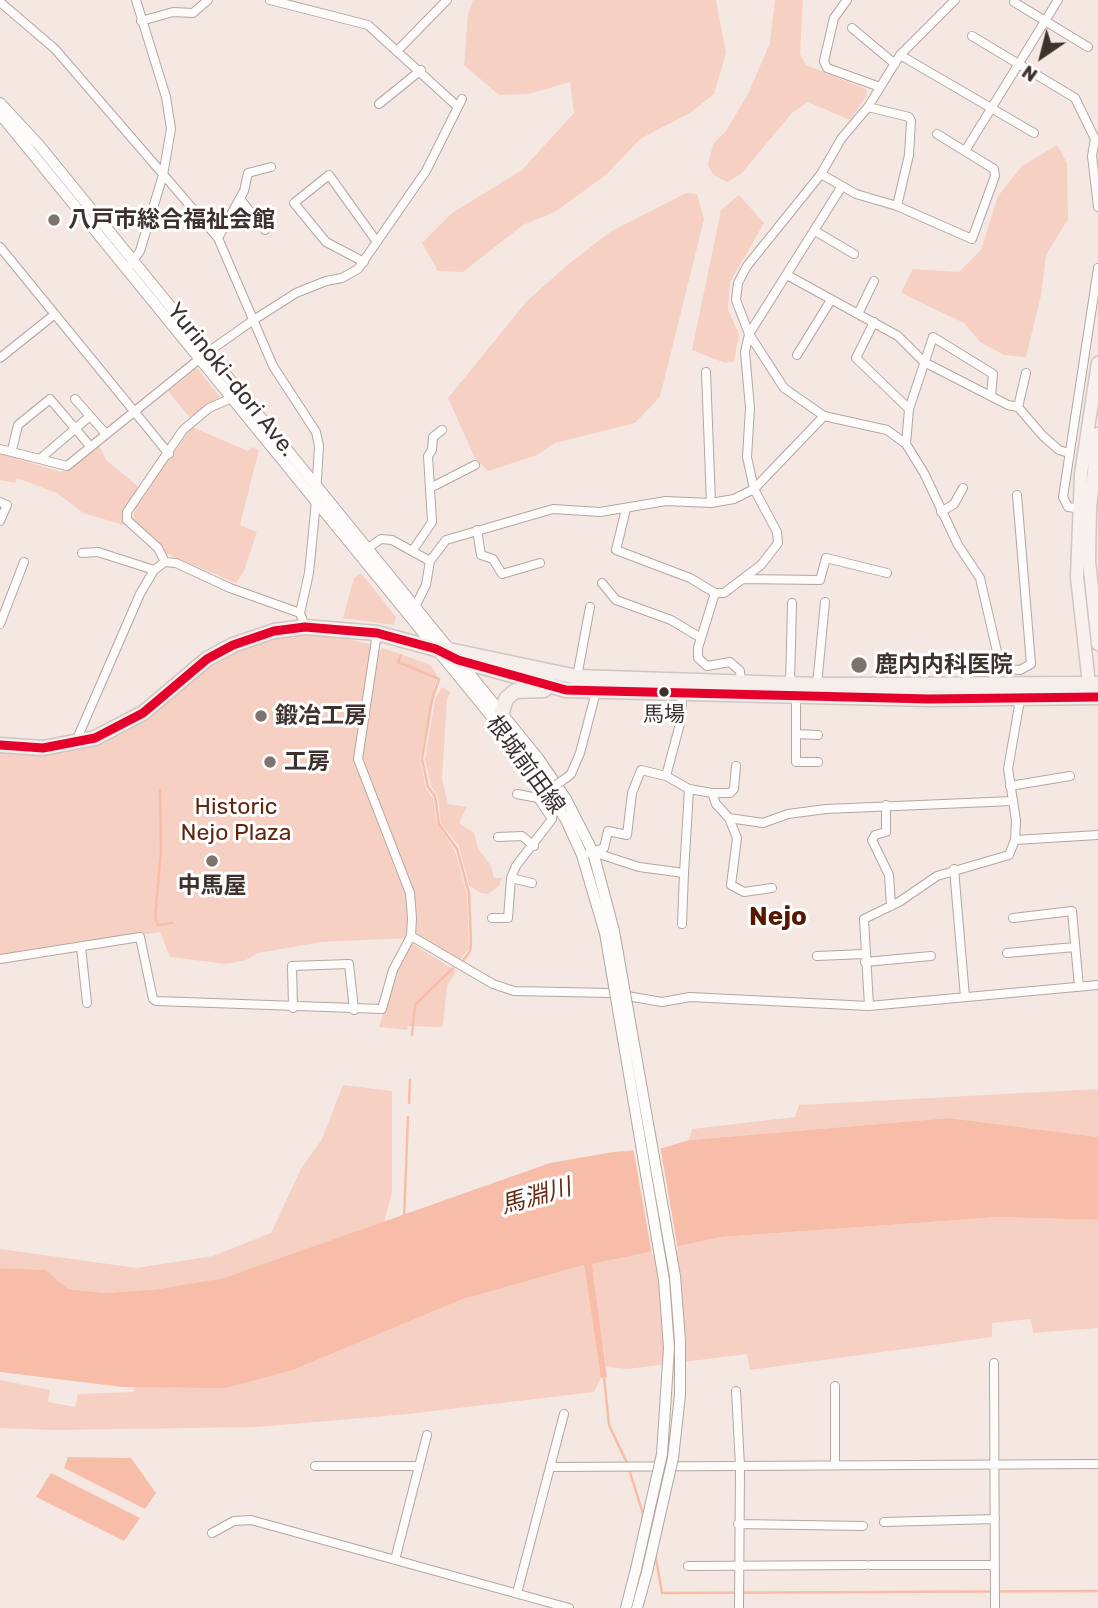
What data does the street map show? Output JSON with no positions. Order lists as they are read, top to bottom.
{
  "streets": {
    "street": ["Yurinoki-dori Ave.", "根城前田線"]
  },
  "crossings": [
    ["Yurinoki-dori Ave.", "根城前田線"]
  ],
  "districts": ["Nejo"],
  "water": ["馬淵川"],
  "parks": ["Historic Nejo Plaza"],
  "places": [
    "八戸市総合福祉会館",
    "鹿内内科医院",
    "馬場",
    "鍛冶工房",
    "工房",
    "中馬屋"
  ],
  "north": "bottom left"
}
